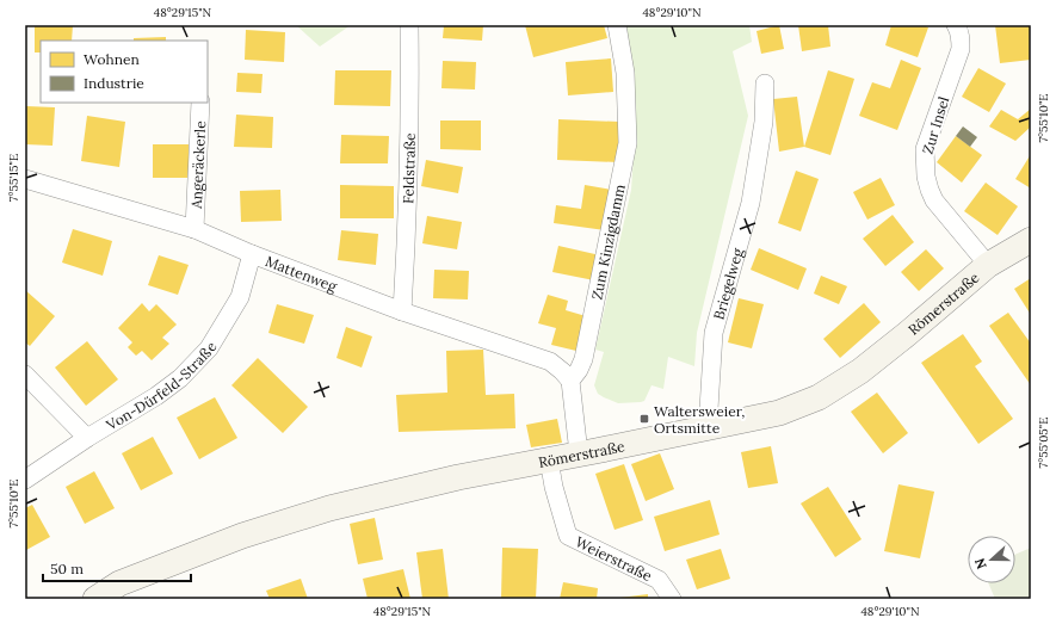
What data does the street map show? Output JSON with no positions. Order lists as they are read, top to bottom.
{
  "streets": {
    "street": [
      "Zur Insel",
      "Angeräckerle",
      "Feldstraße",
      "Zum Kinzigdamm",
      "Mattenweg",
      "Briegelweg",
      "Römerstraße",
      "Von-Dürfeld-Straße",
      "Weierstraße"
    ]
  },
  "crossings": [
    ["Zur Insel", "Römerstraße"],
    ["Angeräckerle", "Mattenweg"],
    ["Feldstraße", "Mattenweg"],
    ["Zum Kinzigdamm", "Mattenweg"],
    ["Mattenweg", "Von-Dürfeld-Straße"],
    ["Briegelweg", "Römerstraße"],
    ["Römerstraße", "Weierstraße"]
  ],
  "places": {
    "transit": ["Waltersweier, Ortsmitte"]
  },
  "legend": ["Wohnen", "Industrie"],
  "scale_bar": "50 m",
  "north": "left",
  "coordinates": [
    "48°29'15\"N",
    "48°29'10\"N",
    "7°55'10\"E",
    "7°55'15\"E",
    "7°55'05\"E"
  ]
}
